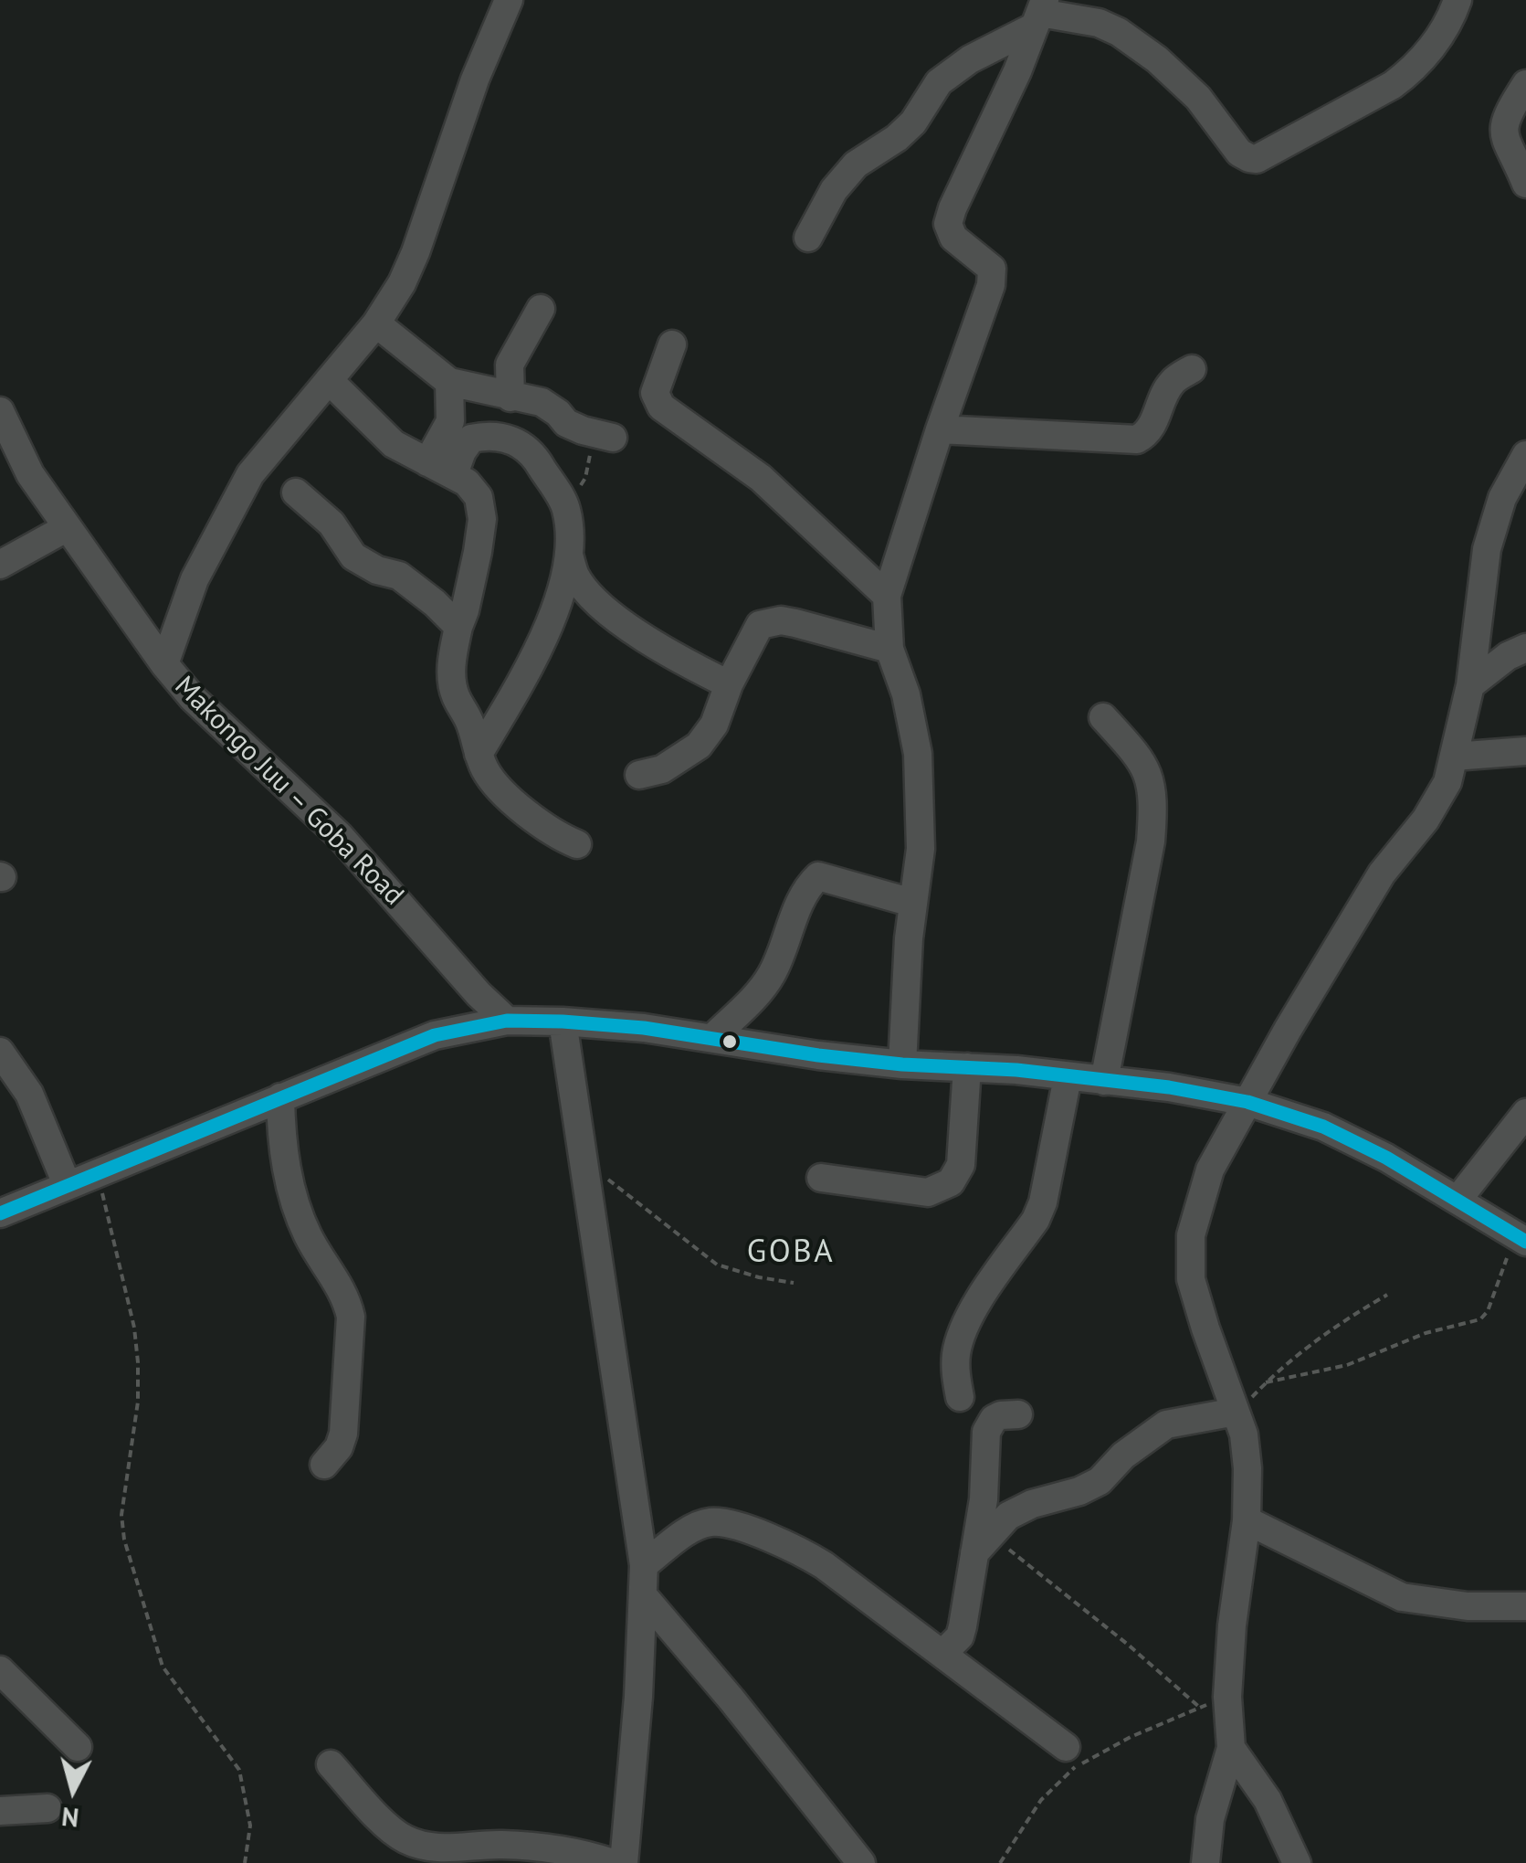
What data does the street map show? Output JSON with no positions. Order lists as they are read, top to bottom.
{
  "streets": {
    "street": ["Makongo Juu – Goba Road"]
  },
  "districts": ["GOBA"],
  "north": "bottom"
}
